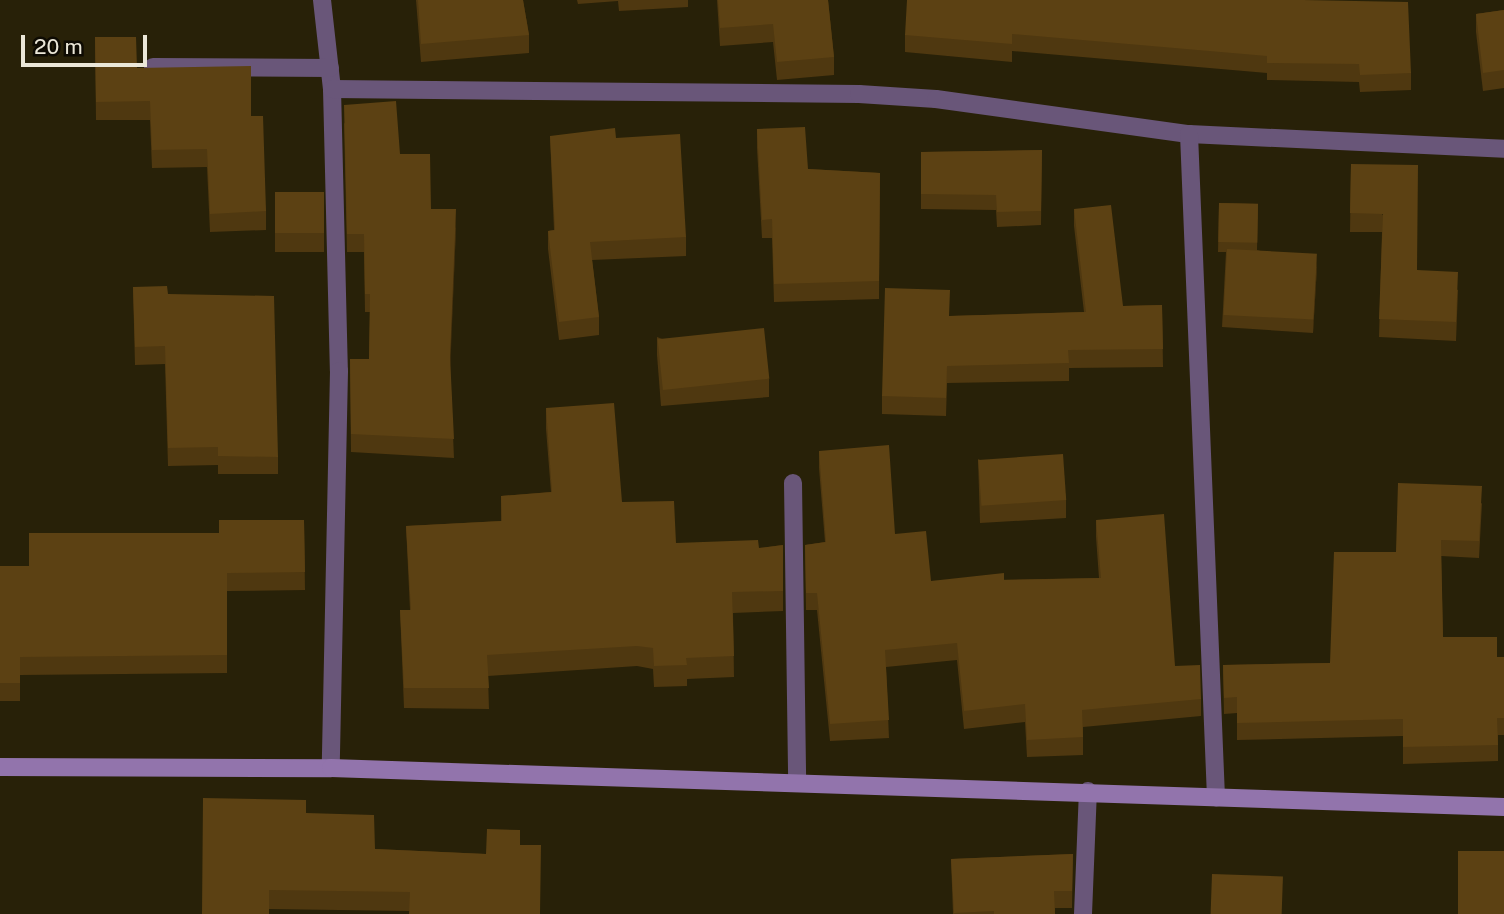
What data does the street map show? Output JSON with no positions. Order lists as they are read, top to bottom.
{
  "scale_bar": "20 m"
}
